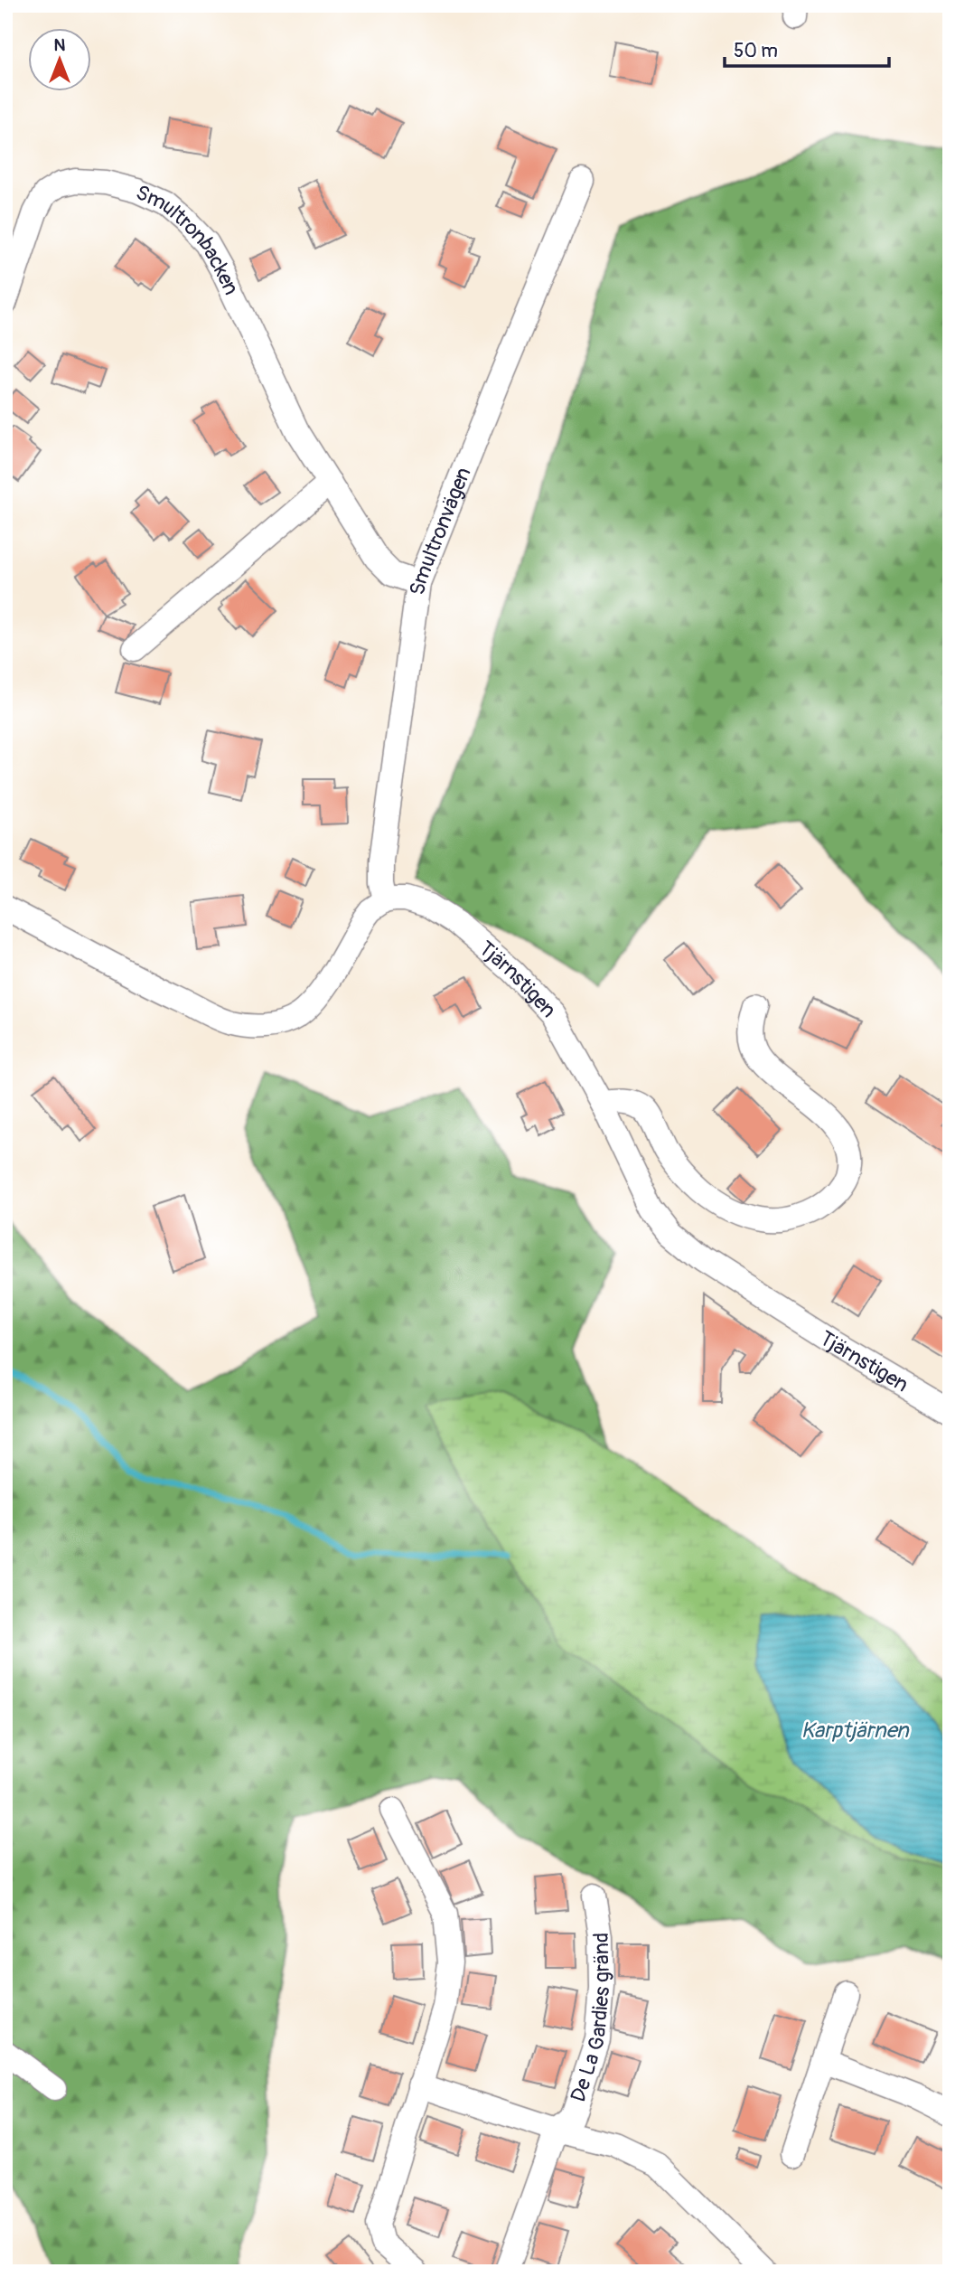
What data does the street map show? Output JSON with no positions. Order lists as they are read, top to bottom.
{
  "streets": {
    "street": [
      "Smultronbacken",
      "Smultronvägen",
      "Tjärnstigen",
      "De La Gardies gränd"
    ]
  },
  "crossings": [
    ["Smultronbacken", "Smultronvägen"],
    ["Smultronvägen", "Tjärnstigen"]
  ],
  "water": ["Karptjärnen"],
  "scale_bar": "50 m",
  "north": "top"
}
